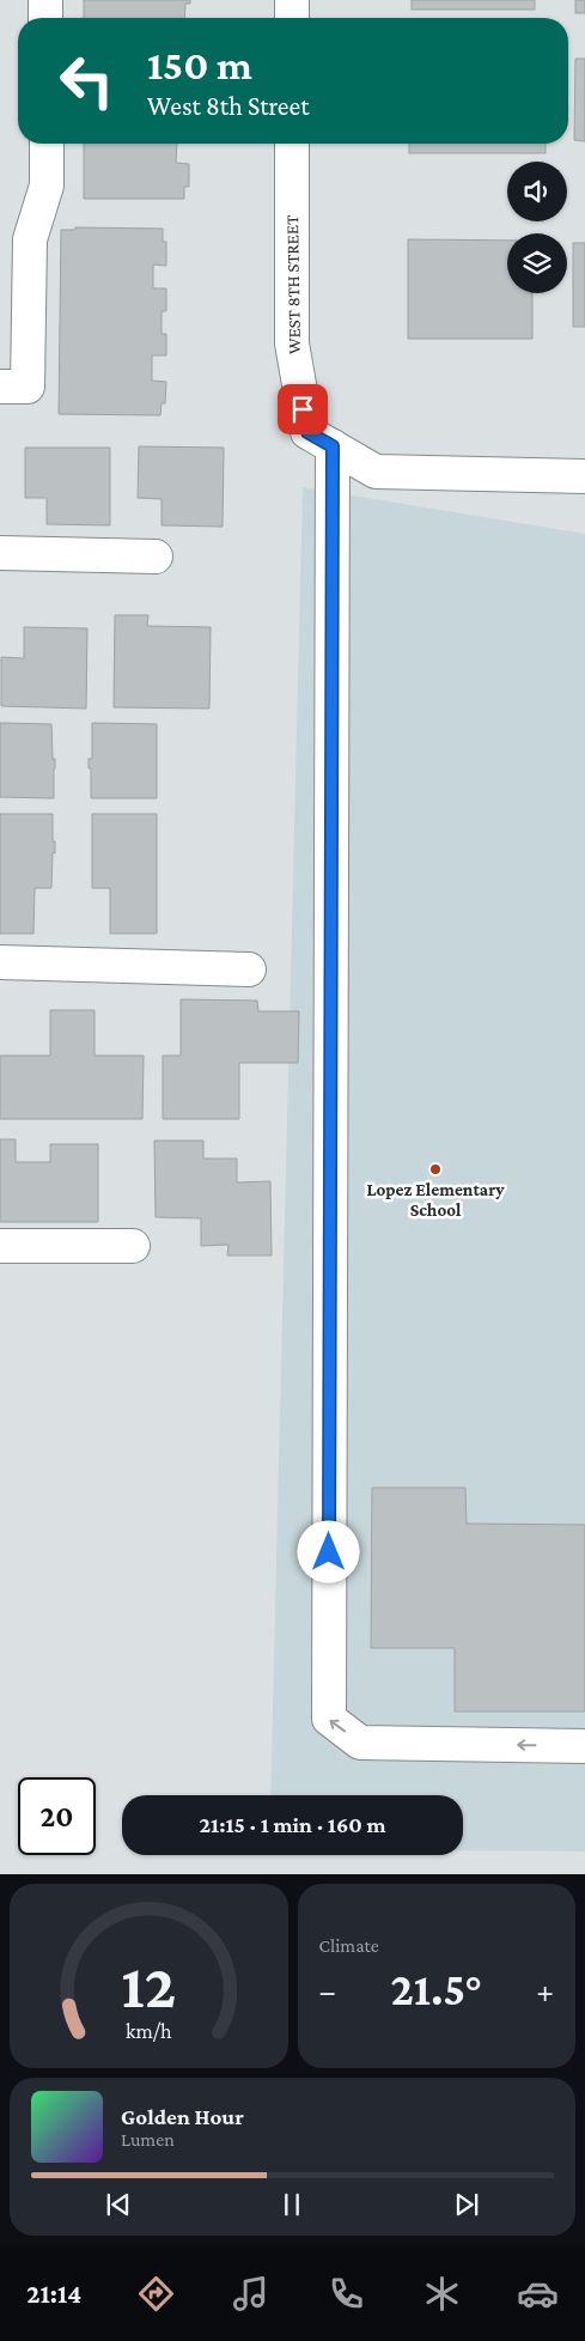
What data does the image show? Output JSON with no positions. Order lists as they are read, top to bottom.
{
  "streets": {
    "street": ["WEST 8TH STREET"]
  },
  "places": ["Lopez Elementary School"],
  "page": {
    "turn": ["150 m", "West 8th Street"],
    "limit": "20",
    "trip": "21:15 · 1 min · 160 m",
    "tile": "Climate",
    "heat": ["−", "21.5°", "+"],
    "song": ["Golden Hour", "Lumen"],
    "tabs": "21:14",
    "gauge": ["12", "km/h"]
  }
}
